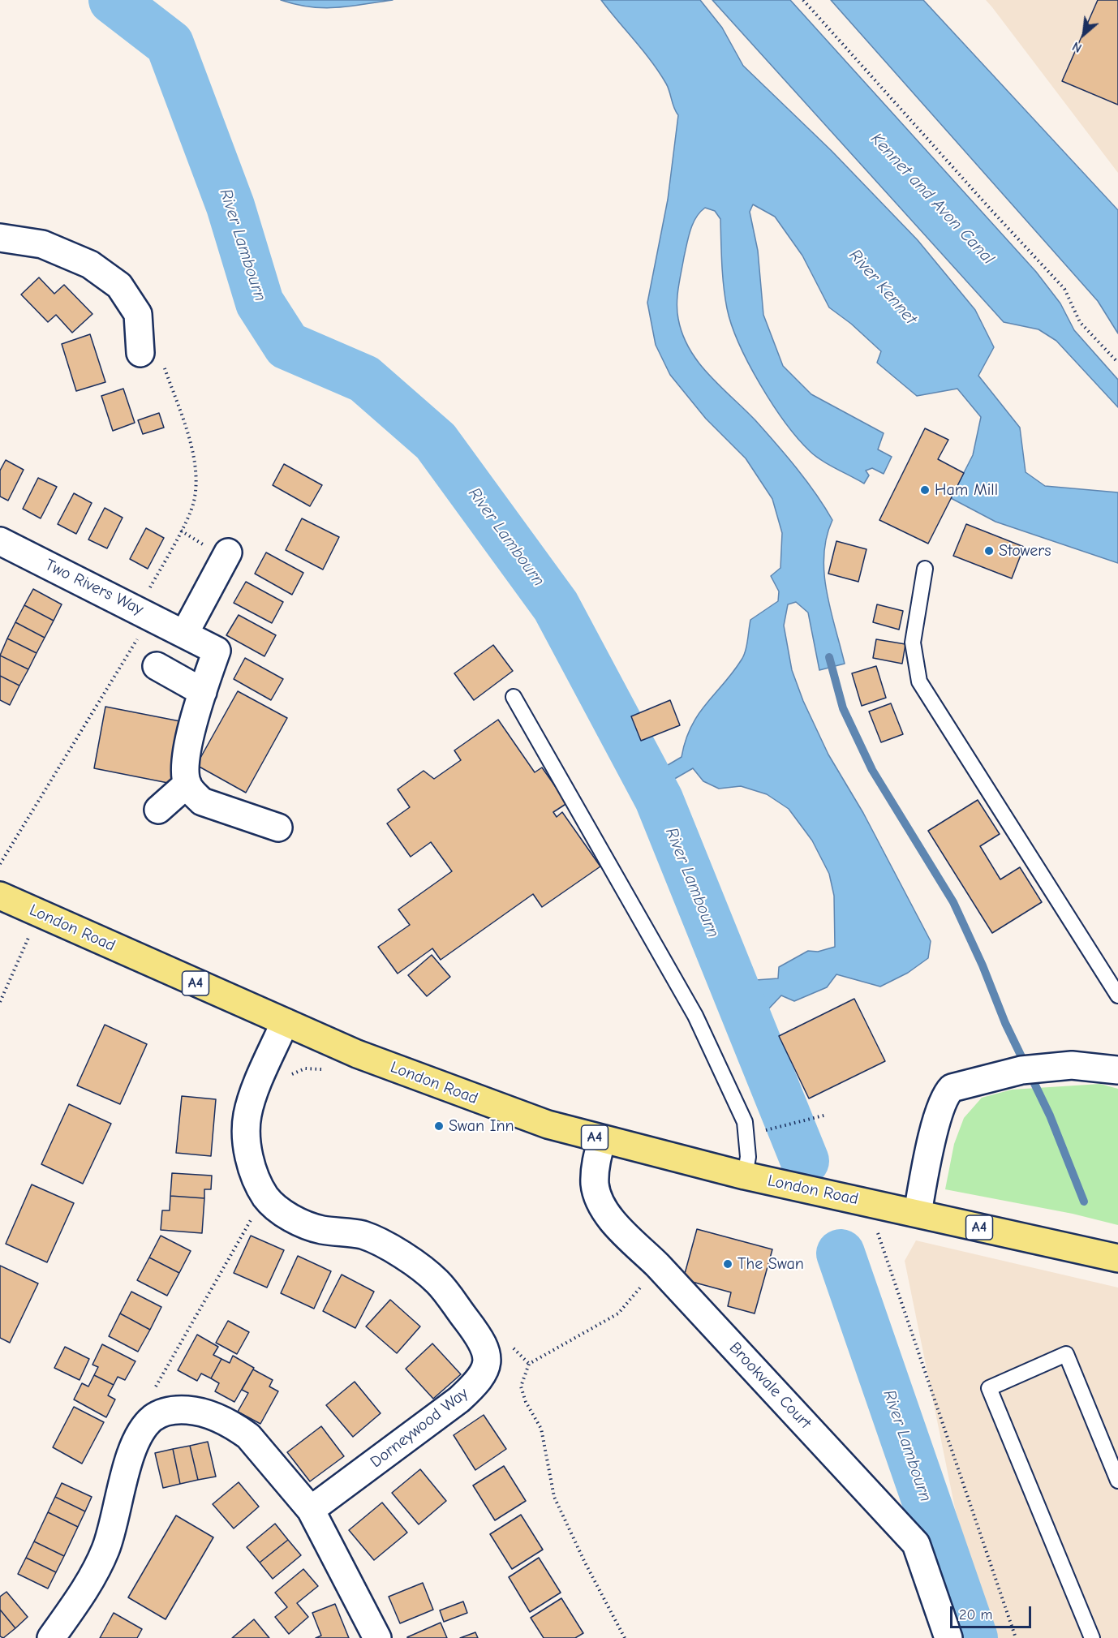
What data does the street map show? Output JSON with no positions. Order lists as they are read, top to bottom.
{
  "streets": {
    "main road": ["London Road", "A4"],
    "street": ["Two Rivers Way", "Brookvale Court", "Dorneywood Way"]
  },
  "crossings": [
    ["London Road", "Brookvale Court"],
    ["London Road", "Dorneywood Way"]
  ],
  "water": ["Kennet and Avon Canal", "River Lambourn", "River Kennet"],
  "places": [
    "Ham Mill",
    "Stowers",
    "Swan Inn",
    "The Swan"
  ],
  "scale_bar": "20 m",
  "north": "bottom left"
}
